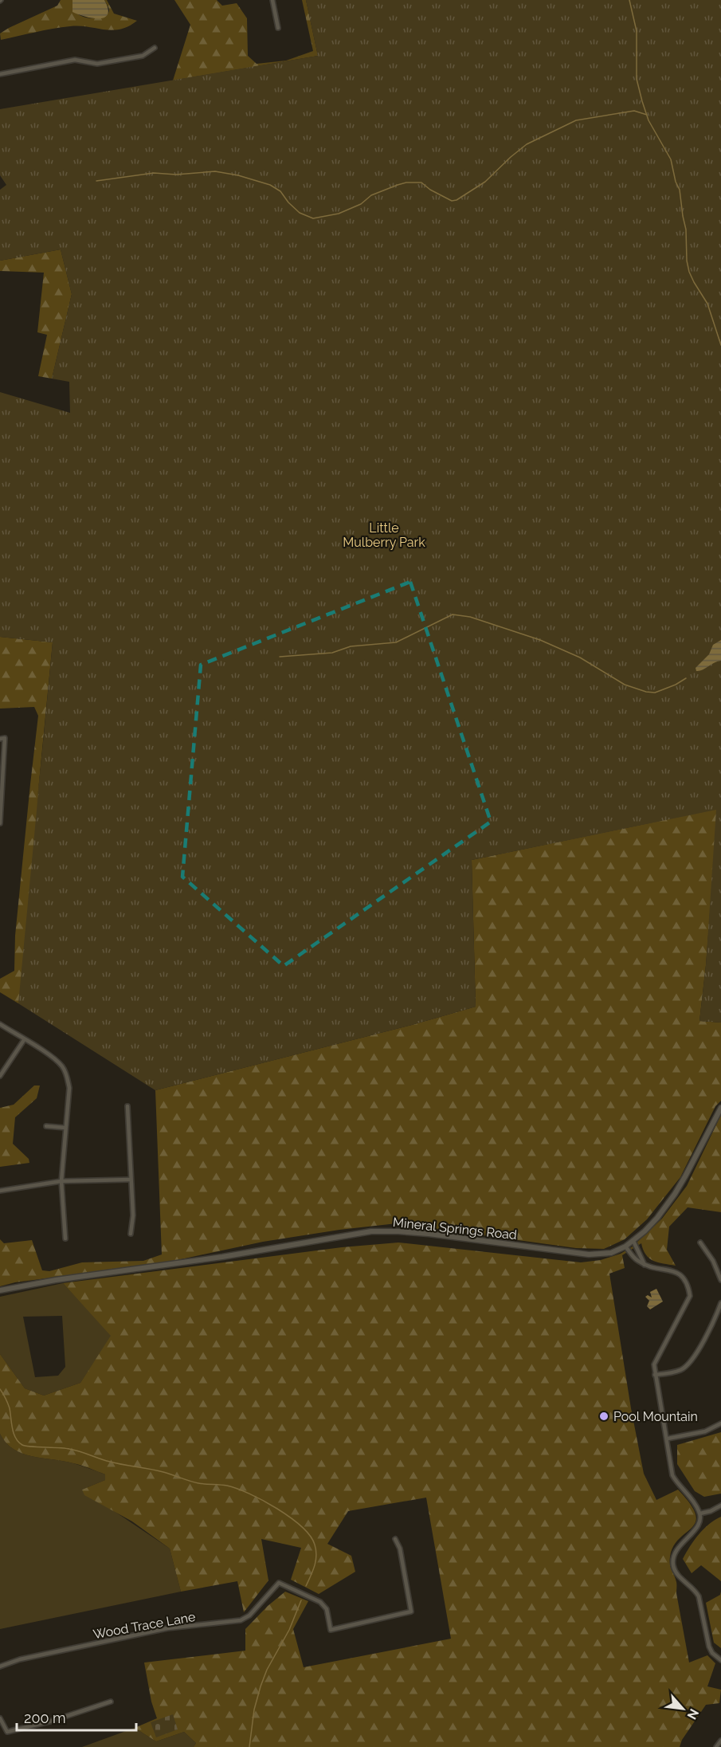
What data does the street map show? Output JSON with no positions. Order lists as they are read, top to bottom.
{
  "streets": {
    "street": ["Mineral Springs Road", "Wood Trace Lane"]
  },
  "parks": ["Little Mulberry Park"],
  "places": ["Pool Mountain"],
  "scale_bar": "200 m",
  "north": "bottom right"
}
